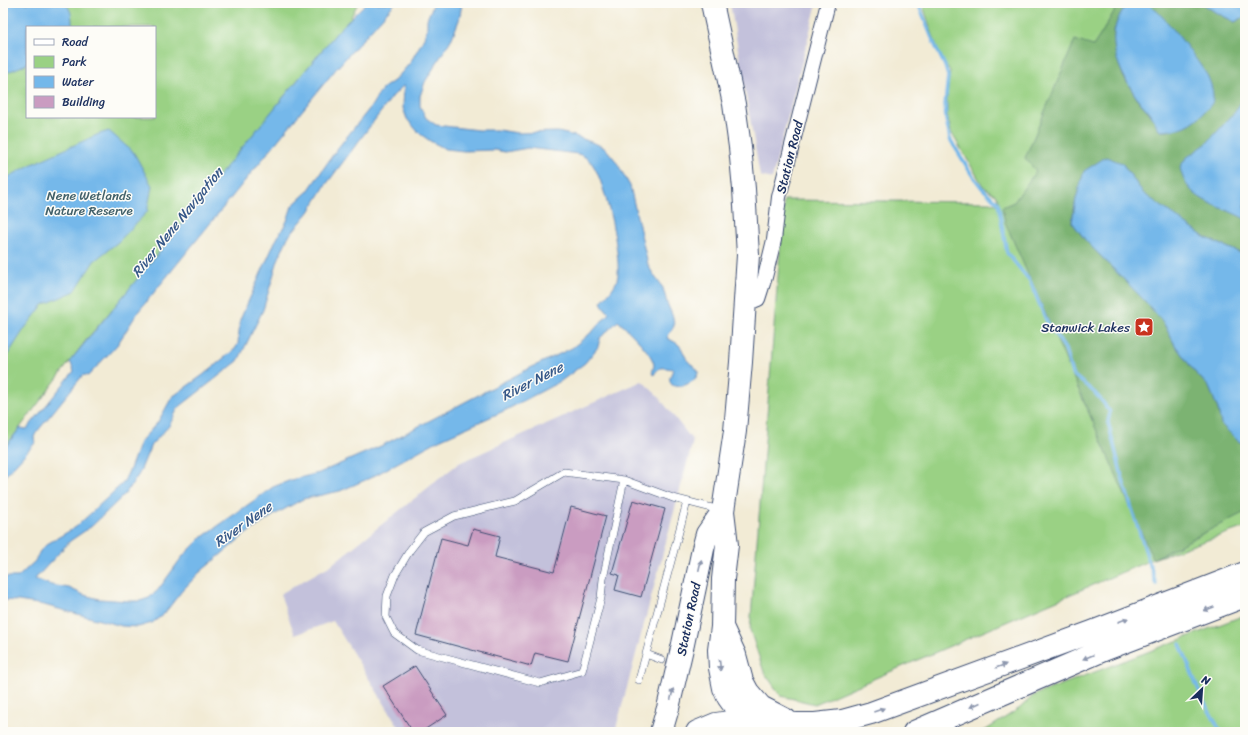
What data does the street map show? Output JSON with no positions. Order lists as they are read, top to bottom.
{
  "streets": {
    "highway": ["Station Road"]
  },
  "water": ["River Nene Navigation", "River Nene"],
  "parks": ["Nene Wetlands Nature Reserve"],
  "places": {
    "place": ["Stanwick Lakes"]
  },
  "legend": [
    "Road",
    "Park",
    "Water",
    "Building"
  ],
  "north": "top right"
}
